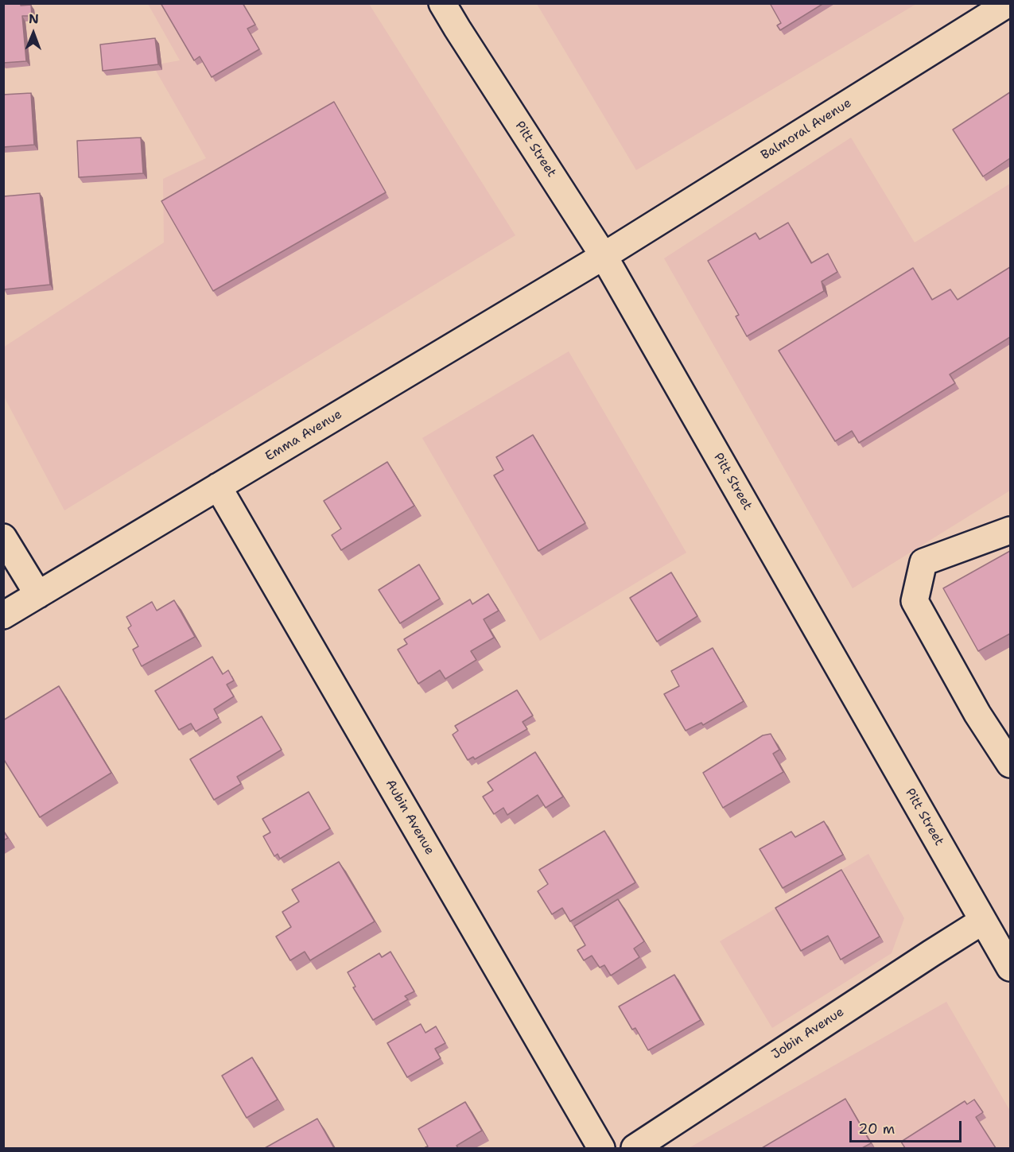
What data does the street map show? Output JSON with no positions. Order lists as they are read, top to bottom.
{
  "streets": {
    "street": [
      "Balmoral Avenue",
      "Pitt Street",
      "Emma Avenue",
      "Aubin Avenue",
      "Jobin Avenue"
    ]
  },
  "crossings": [
    ["Balmoral Avenue", "Pitt Street"],
    ["Balmoral Avenue", "Emma Avenue"],
    ["Pitt Street", "Emma Avenue"],
    ["Pitt Street", "Jobin Avenue"],
    ["Emma Avenue", "Aubin Avenue"]
  ],
  "scale_bar": "20 m",
  "north": "top"
}
